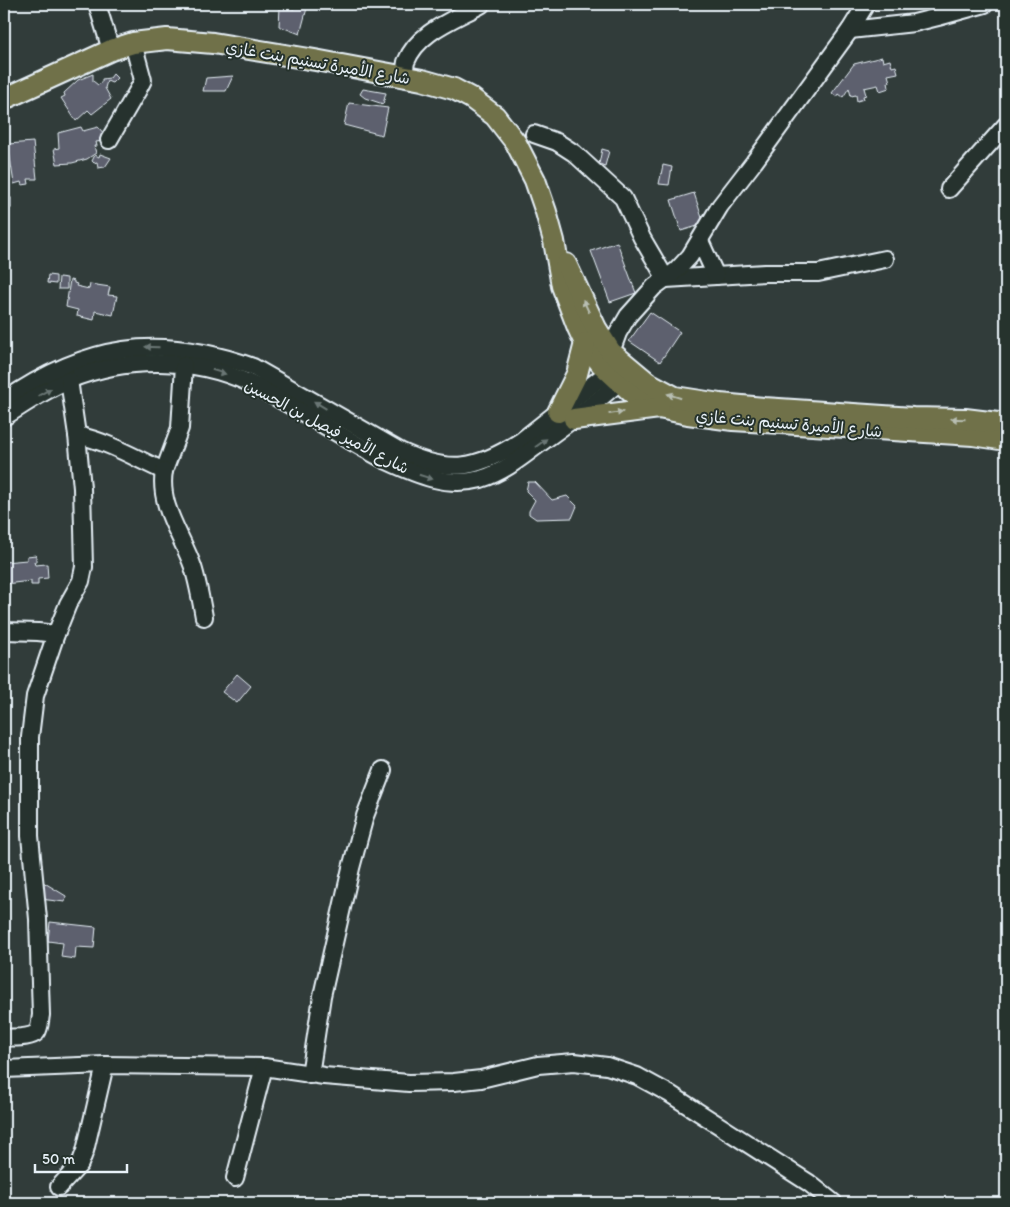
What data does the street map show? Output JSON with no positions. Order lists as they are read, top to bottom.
{
  "streets": {
    "main road": ["شارع الأميرة تسنيم بنت غازي"],
    "street": ["شارع الأمير فيصل بن الحسين"]
  },
  "crossings": [
    ["شارع الأميرة تسنيم بنت غازي", "شارع الأمير فيصل بن الحسين"]
  ],
  "scale_bar": "50 m"
}
